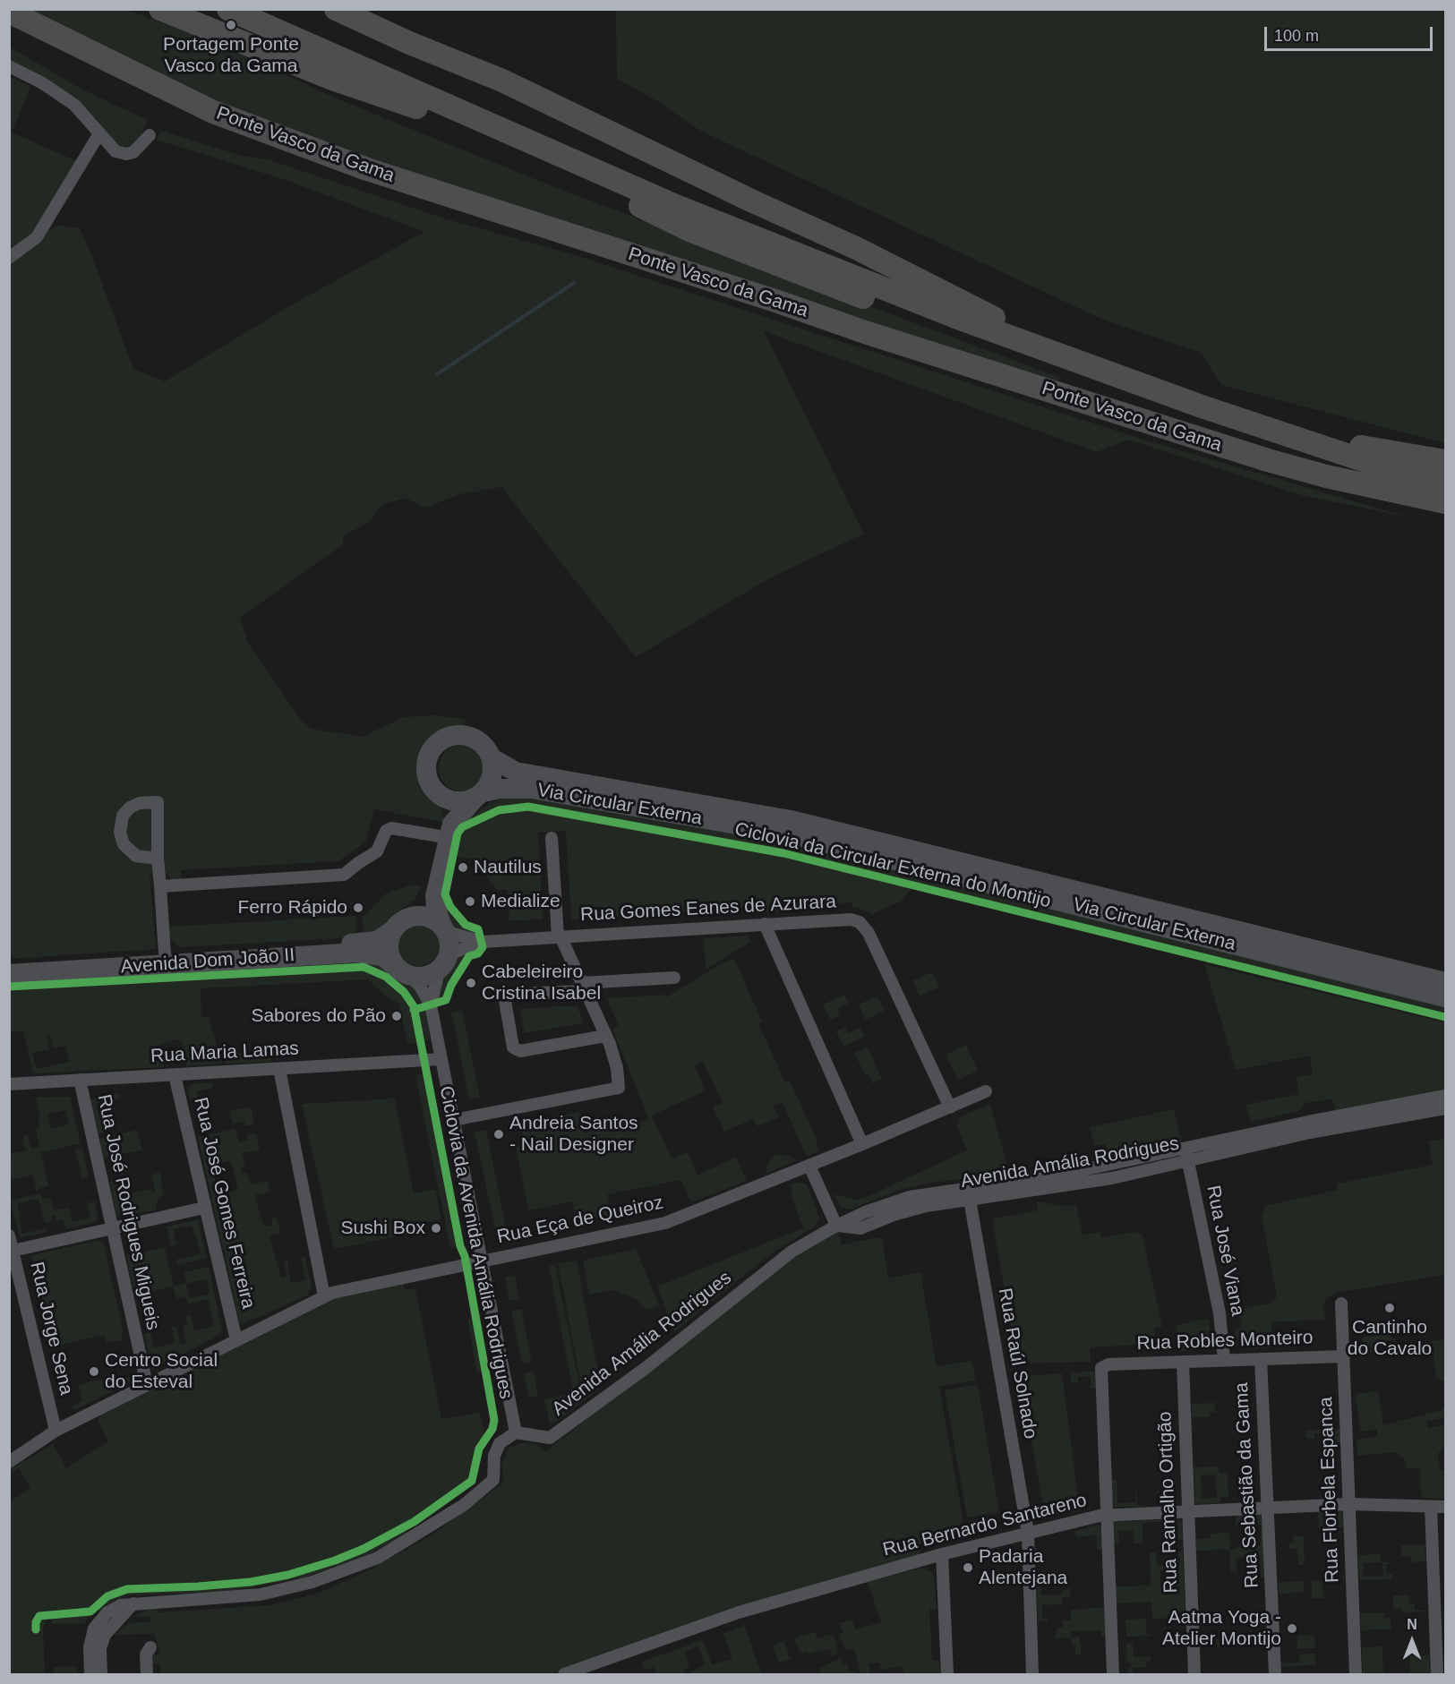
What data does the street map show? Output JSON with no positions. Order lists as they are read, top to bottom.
{
  "streets": {
    "highway": ["Ponte Vasco da Gama"],
    "main road": ["Via Circular Externa", "Avenida Dom João II"],
    "street": [
      "Rua Gomes Eanes de Azurara",
      "Rua Maria Lamas",
      "Avenida Amália Rodrigues",
      "Rua José Gomes Ferreira",
      "Rua José Rodrigues Migueis",
      "Rua Eça de Queiroz",
      "Rua José Viana",
      "Rua Jorge Sena",
      "Rua Robles Monteiro",
      "Rua Raúl Solnado",
      "Rua Sebastião da Gama",
      "Rua Florbela Espanca",
      "Rua Ramalho Ortigão",
      "Rua Bernardo Santareno"
    ],
    "cycle path": ["Ciclovia da Circular Externa do Montijo", "Ciclovia da Avenida Amália Rodrigues"]
  },
  "crossings": [
    ["Rua Gomes Eanes de Azurara", "Avenida Dom João II"],
    ["Rua Gomes Eanes de Azurara", "Rua Eça de Queiroz"],
    ["Rua Maria Lamas", "Rua José Gomes Ferreira"],
    ["Rua Maria Lamas", "Rua José Rodrigues Migueis"],
    ["Avenida Amália Rodrigues", "Rua José Viana"],
    ["Avenida Amália Rodrigues", "Rua Raúl Solnado"],
    ["Rua José Gomes Ferreira", "Rua Eça de Queiroz"],
    ["Rua José Rodrigues Migueis", "Rua Eça de Queiroz"],
    ["Rua Eça de Queiroz", "Rua Jorge Sena"],
    ["Rua José Viana", "Rua Robles Monteiro"],
    ["Rua Robles Monteiro", "Rua Sebastião da Gama"],
    ["Rua Robles Monteiro", "Rua Florbela Espanca"],
    ["Rua Robles Monteiro", "Rua Ramalho Ortigão"],
    ["Rua Robles Monteiro", "Rua Bernardo Santareno"],
    ["Rua Raúl Solnado", "Rua Bernardo Santareno"],
    ["Rua Sebastião da Gama", "Rua Bernardo Santareno"],
    ["Rua Florbela Espanca", "Rua Bernardo Santareno"],
    ["Rua Ramalho Ortigão", "Rua Bernardo Santareno"]
  ],
  "places": [
    "Portagem Ponte Vasco da Gama",
    "Nautilus",
    "Medialize",
    "Ferro Rápido",
    "Cabeleireiro Cristina Isabel",
    "Sabores do Pão",
    "Andreia Santos - Nail Designer",
    "Sushi Box",
    "Cantinho do Cavalo",
    "Centro Social do Esteval",
    "Padaria Alentejana",
    "Aatma Yoga - Atelier Montijo"
  ],
  "scale_bar": "100 m",
  "north": "top"
}
